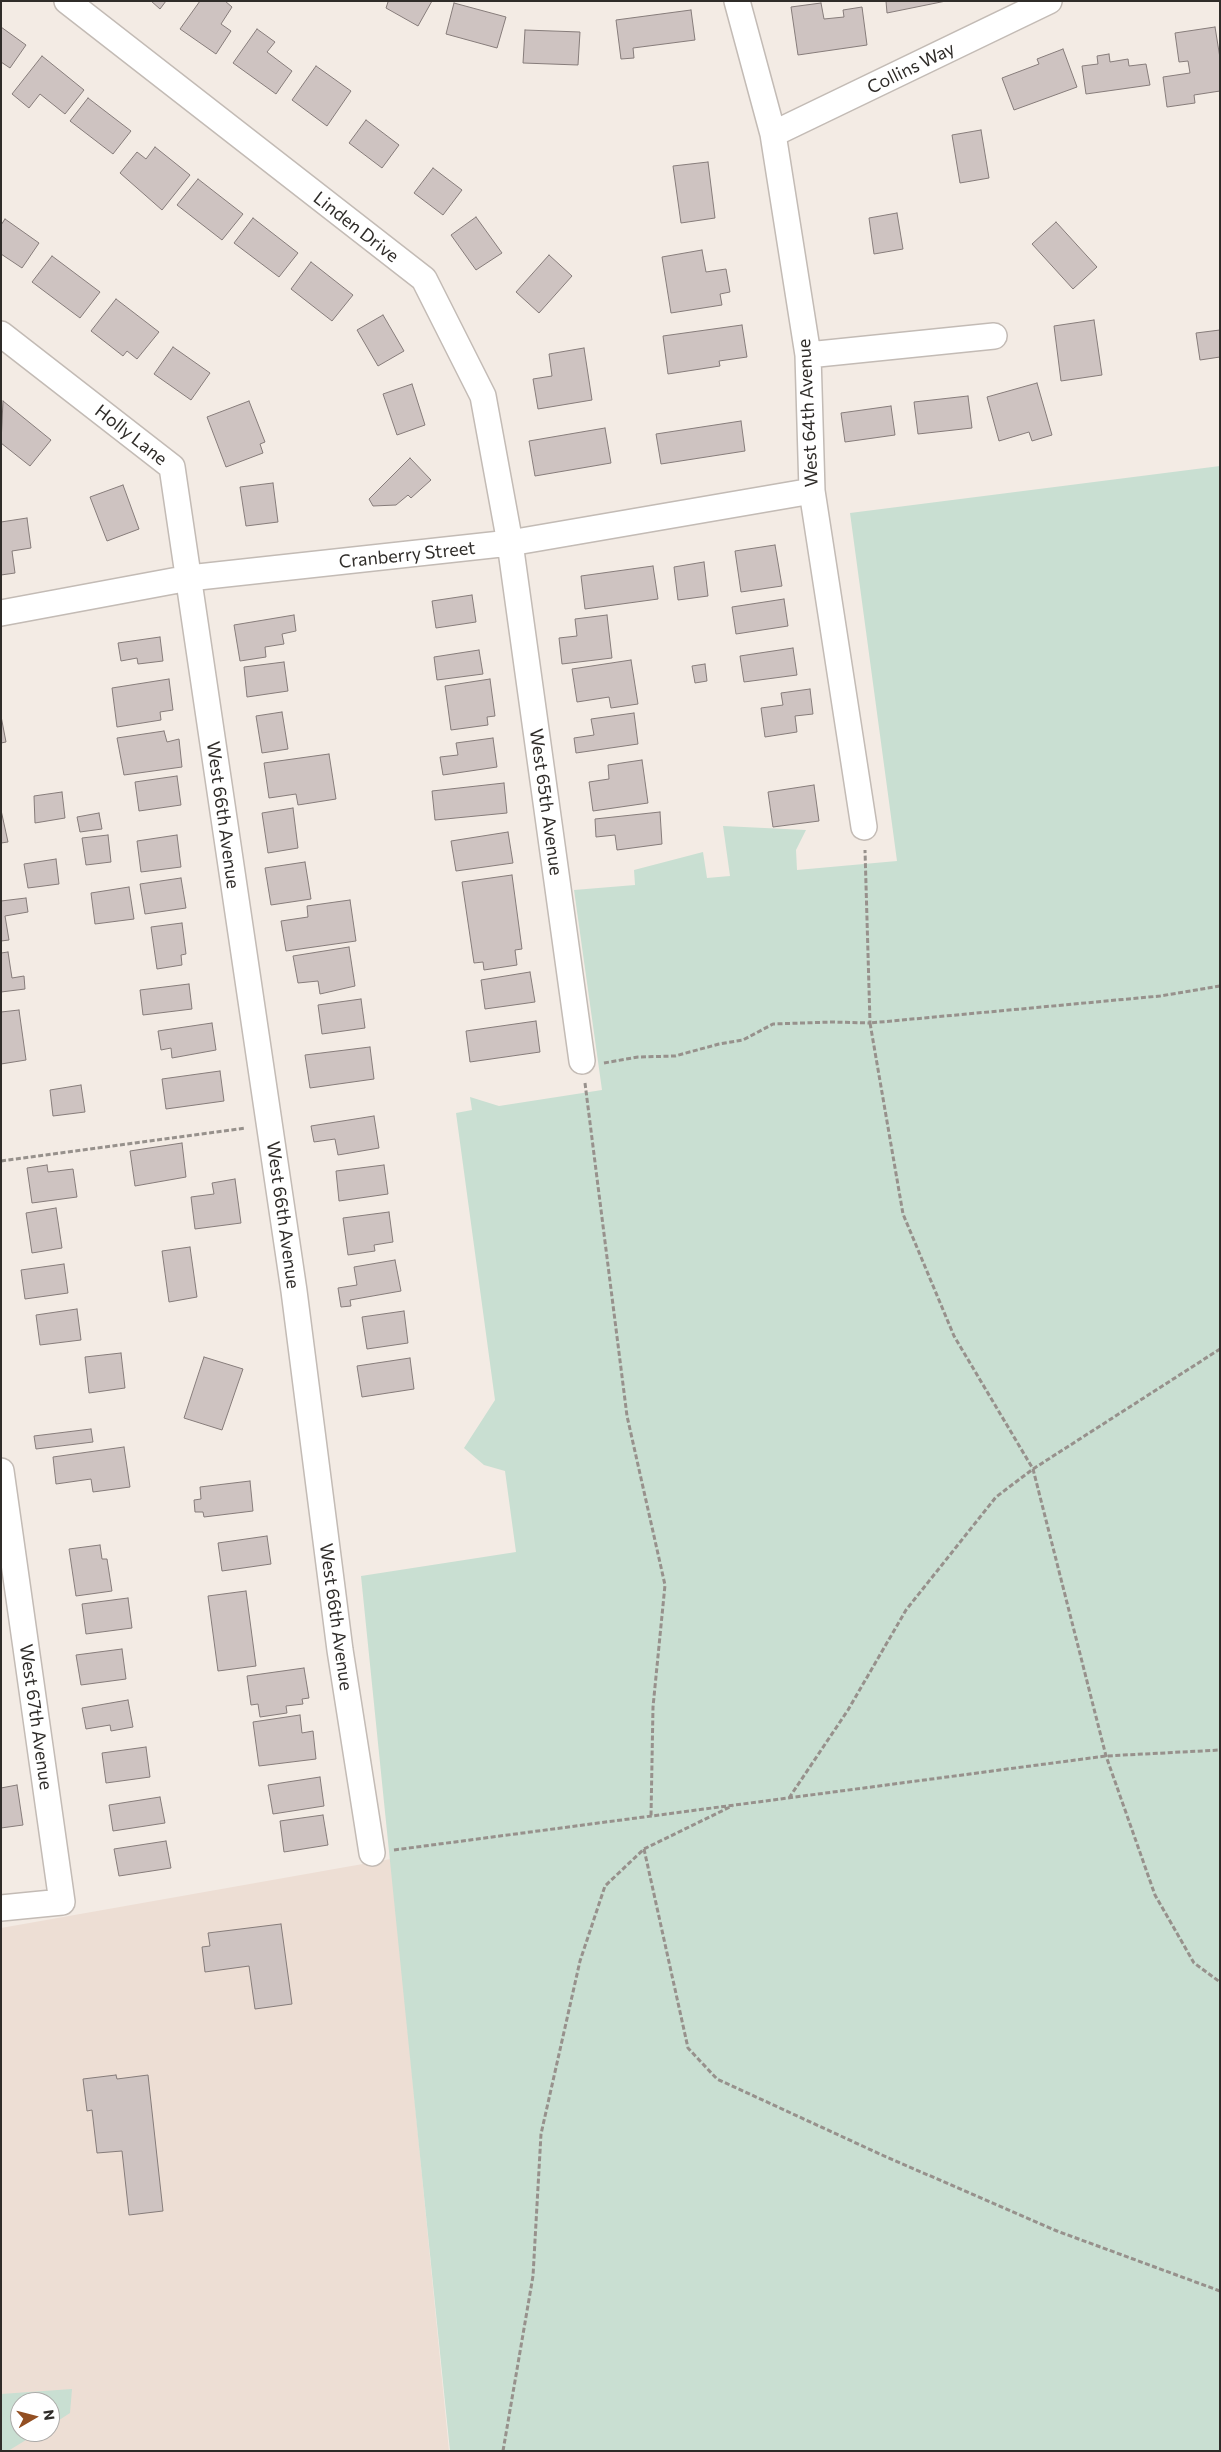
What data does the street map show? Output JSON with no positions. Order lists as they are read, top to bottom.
{
  "streets": {
    "street": [
      "Collins Way",
      "Linden Drive",
      "West 64th Avenue",
      "Holly Lane",
      "Cranberry Street",
      "West 65th Avenue",
      "West 66th Avenue",
      "West 67th Avenue"
    ]
  },
  "crossings": [
    ["Collins Way", "West 64th Avenue"],
    ["Linden Drive", "Cranberry Street"],
    ["Linden Drive", "West 65th Avenue"],
    ["West 64th Avenue", "Cranberry Street"],
    ["Holly Lane", "Cranberry Street"],
    ["Holly Lane", "West 66th Avenue"],
    ["Cranberry Street", "West 65th Avenue"],
    ["Cranberry Street", "West 66th Avenue"]
  ],
  "north": "right"
}
